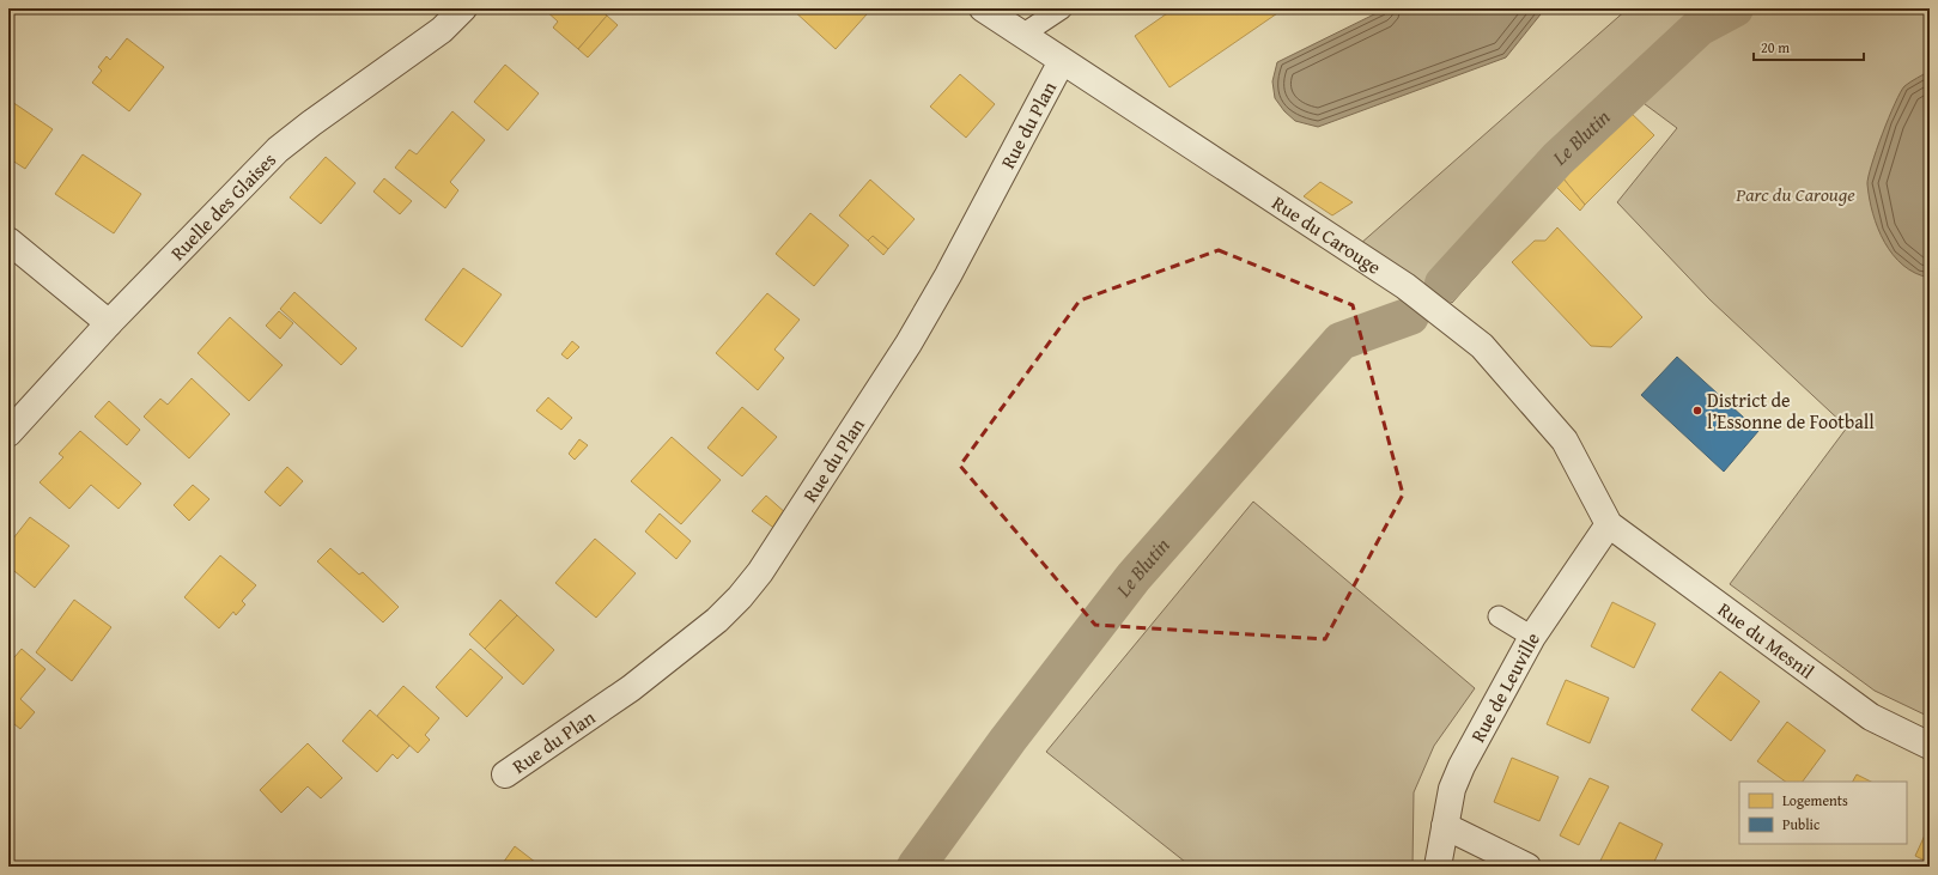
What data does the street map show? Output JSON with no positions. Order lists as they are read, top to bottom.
{
  "streets": {
    "street": [
      "Rue du Plan",
      "Ruelle des Glaises",
      "Rue du Carouge",
      "Rue du Mesnil",
      "Rue de Leuville"
    ]
  },
  "crossings": [
    ["Rue du Plan", "Rue du Carouge"],
    ["Rue du Carouge", "Rue du Mesnil"],
    ["Rue du Carouge", "Rue de Leuville"],
    ["Rue du Mesnil", "Rue de Leuville"]
  ],
  "water": ["Le Blutin"],
  "parks": ["Parc du Carouge"],
  "places": ["District de l’Essonne de Football"],
  "legend": ["Logements", "Public"],
  "scale_bar": "20 m"
}
